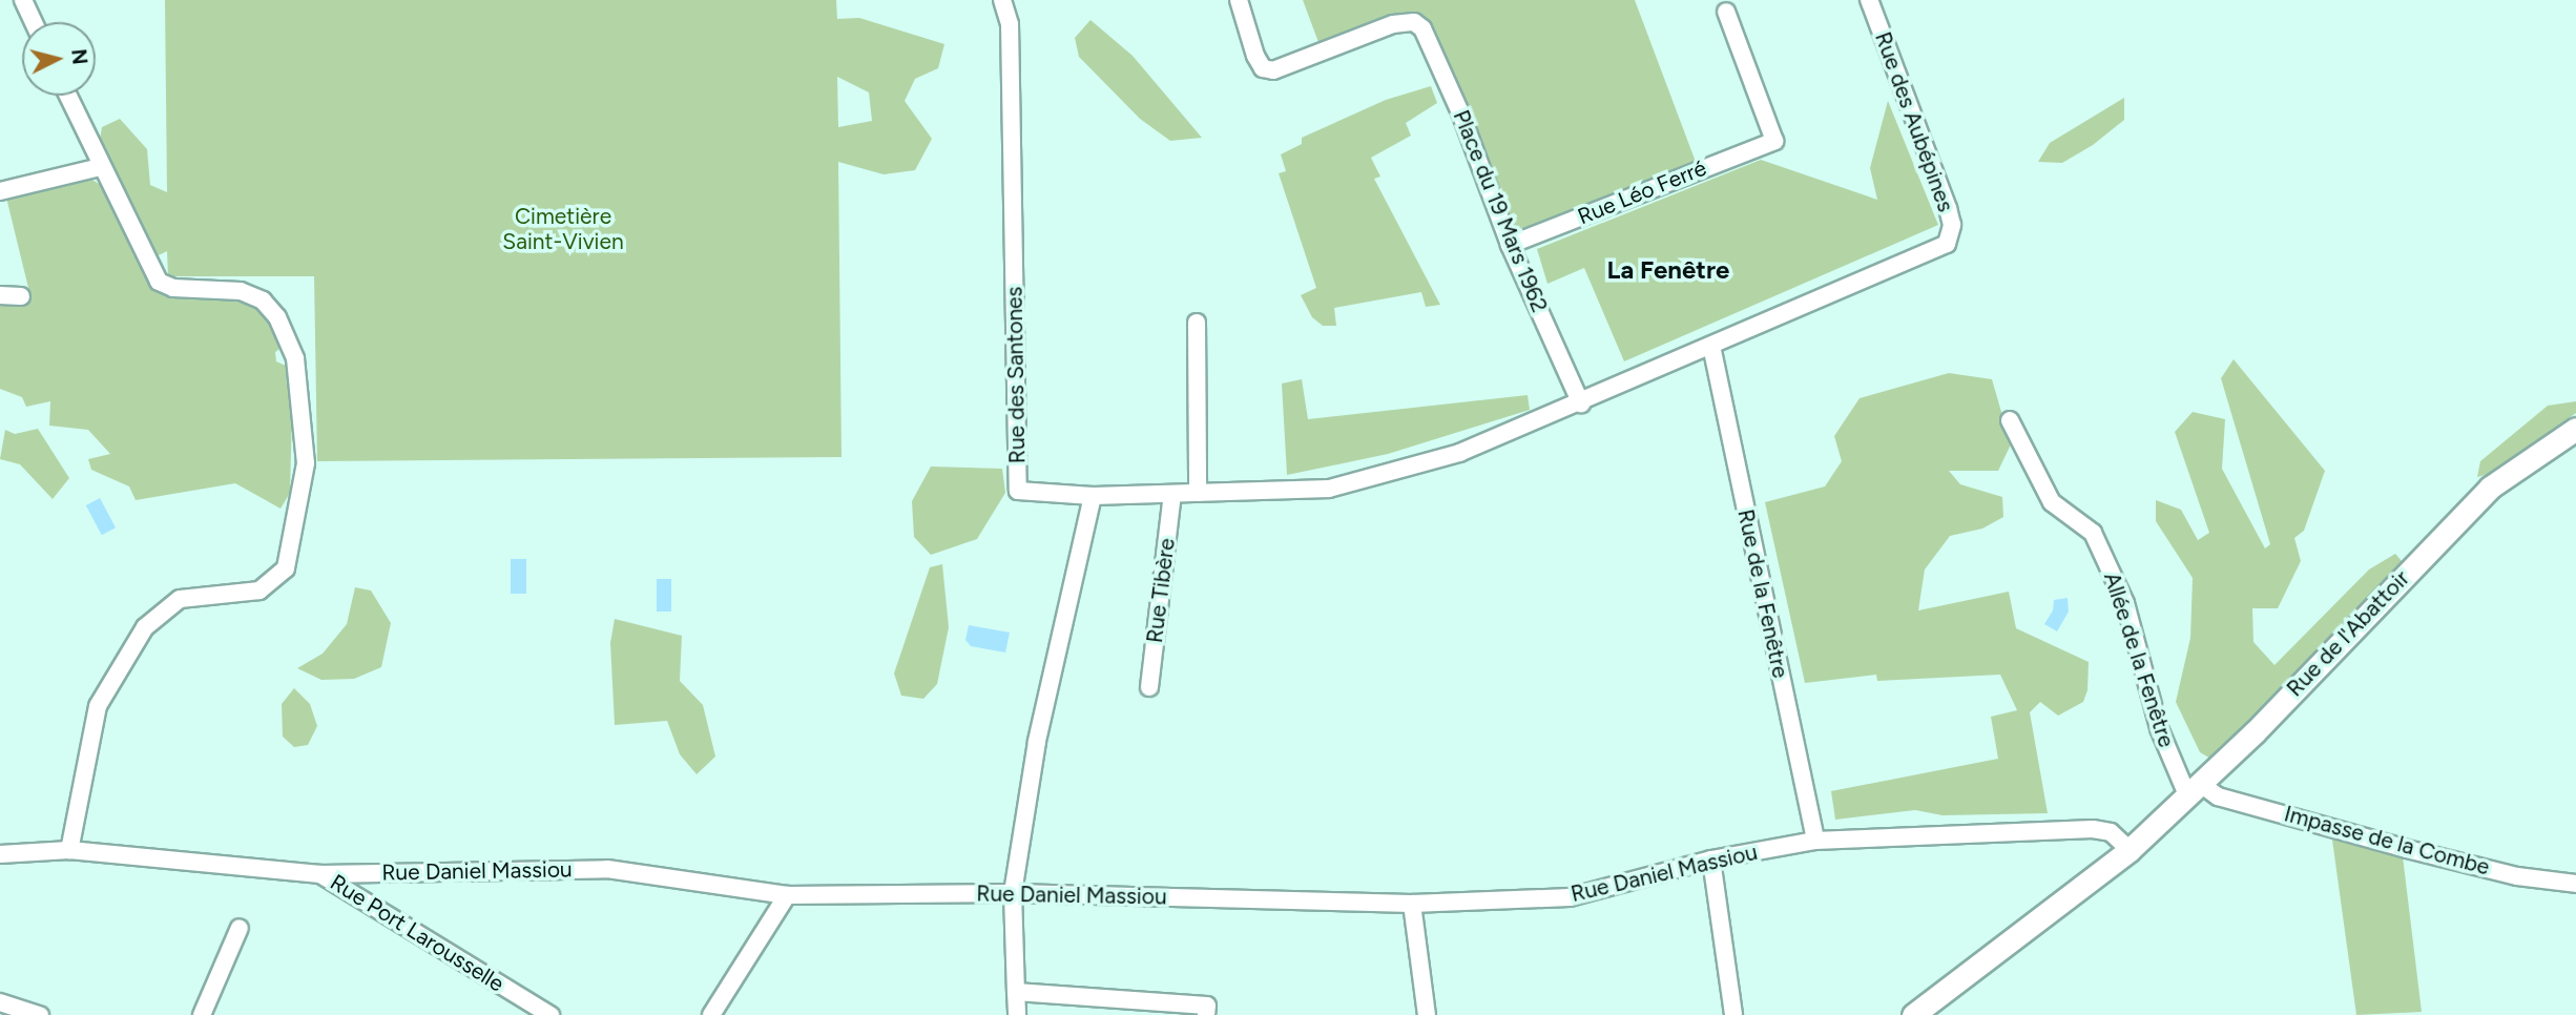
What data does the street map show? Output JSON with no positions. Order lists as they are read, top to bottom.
{
  "streets": {
    "street": [
      "Rue des Aubépines",
      "Rue Léo Ferré",
      "Place du 19 Mars 1962",
      "Rue des Santones",
      "Rue Tibère",
      "Rue de la Fenêtre",
      "Rue de l'Abattoir",
      "Allée de la Fenêtre",
      "Impasse de la Combe",
      "Rue Daniel Massiou",
      "Rue Port Larousselle"
    ]
  },
  "crossings": [
    ["Rue des Aubépines", "Rue de la Fenêtre"],
    ["Rue Léo Ferré", "Place du 19 Mars 1962"],
    ["Rue de la Fenêtre", "Rue Daniel Massiou"],
    ["Rue de l'Abattoir", "Allée de la Fenêtre"],
    ["Rue de l'Abattoir", "Impasse de la Combe"],
    ["Rue de l'Abattoir", "Rue Daniel Massiou"],
    ["Allée de la Fenêtre", "Impasse de la Combe"],
    ["Rue Daniel Massiou", "Rue Port Larousselle"]
  ],
  "districts": ["La Fenêtre"],
  "parks": ["Cimetière Saint-Vivien"],
  "north": "right"
}
